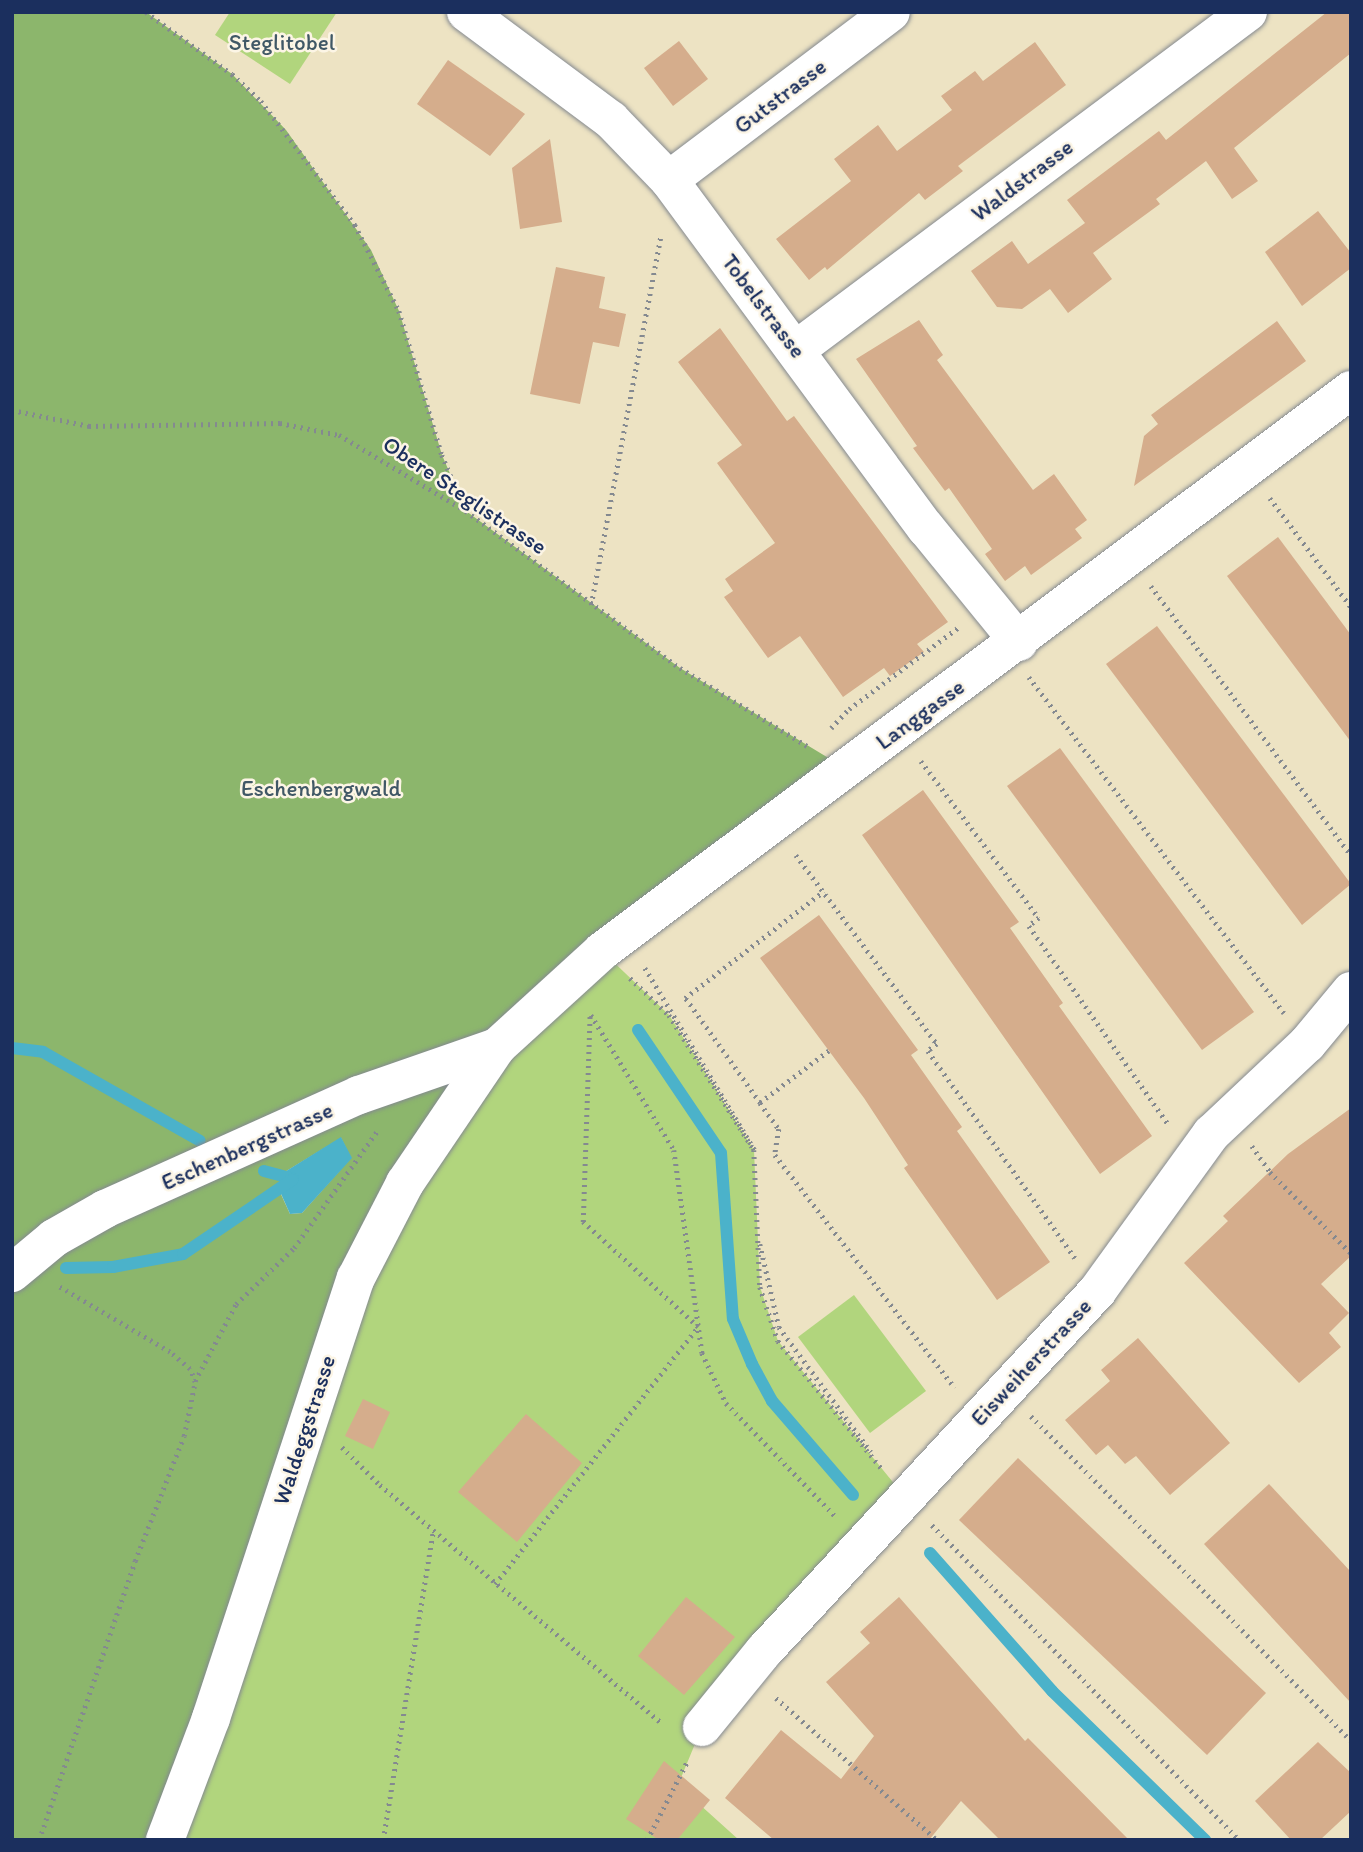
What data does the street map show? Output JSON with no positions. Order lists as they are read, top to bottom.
{
  "streets": {
    "street": [
      "Gutstrasse",
      "Waldstrasse",
      "Tobelstrasse",
      "Langgasse",
      "Eschenbergstrasse",
      "Eisweiherstrasse",
      "Waldeggstrasse"
    ],
    "path": ["Obere Steglistrasse"]
  },
  "crossings": [
    ["Gutstrasse", "Tobelstrasse"],
    ["Waldstrasse", "Tobelstrasse"],
    ["Tobelstrasse", "Obere Steglistrasse"],
    ["Tobelstrasse", "Langgasse"],
    ["Langgasse", "Eschenbergstrasse"],
    ["Langgasse", "Waldeggstrasse"],
    ["Eschenbergstrasse", "Waldeggstrasse"]
  ],
  "parks": ["Steglitobel", "Eschenbergwald"]
}
